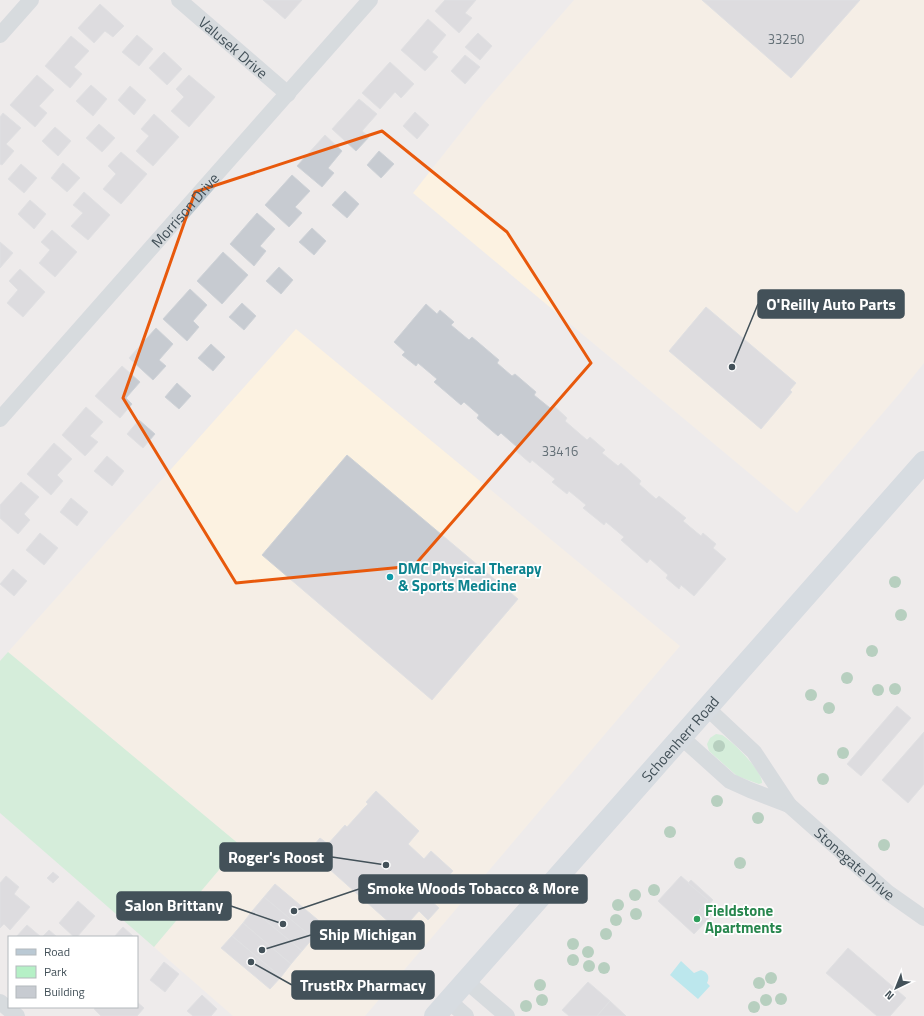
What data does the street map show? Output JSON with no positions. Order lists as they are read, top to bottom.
{
  "streets": {
    "main road": ["Schoenherr Road"],
    "street": ["Valusek Drive", "Morrison Drive", "Stonegate Drive"]
  },
  "crossings": [
    ["Valusek Drive", "Morrison Drive"],
    ["Schoenherr Road", "Stonegate Drive"]
  ],
  "places": [
    "O'Reilly Auto Parts",
    "DMC Physical Therapy & Sports Medicine",
    "Roger's Roost",
    "Smoke Woods Tobacco & More",
    "Fieldstone Apartments",
    "Salon Brittany",
    "Ship Michigan",
    "TrustRx Pharmacy"
  ],
  "house_numbers": ["33250", "33416"],
  "legend": ["Road", "Park", "Building"],
  "north": "bottom left"
}
